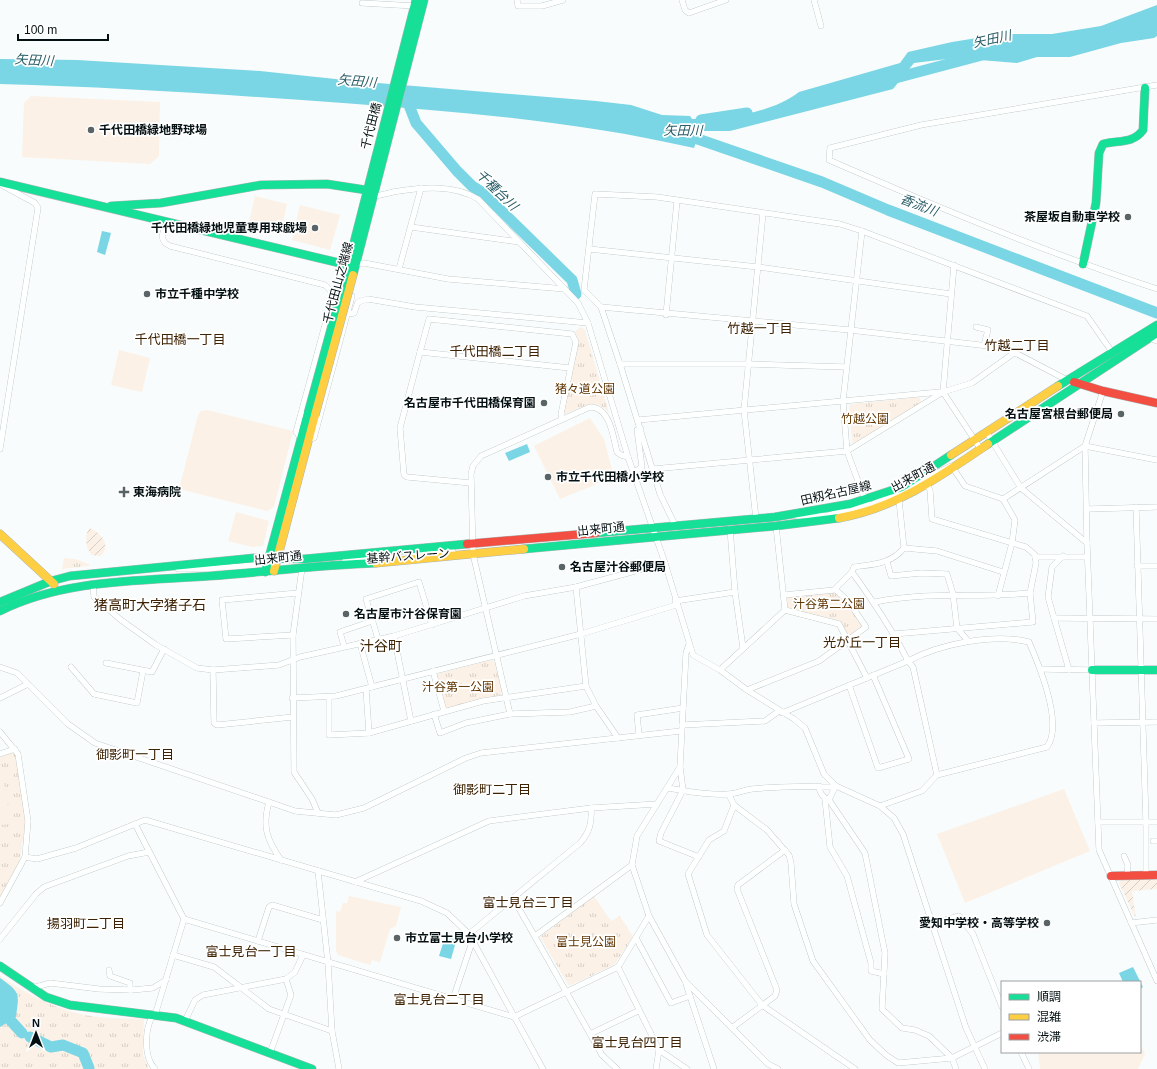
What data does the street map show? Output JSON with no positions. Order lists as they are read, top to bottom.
{
  "streets": {
    "main road": [
      "千代田橋",
      "千代田山之端線",
      "出来町通",
      "田籾名古屋線"
    ]
  },
  "crossings": [
    ["千代田橋", "千代田山之端線"],
    ["千代田山之端線", "出来町通"],
    ["出来町通", "田籾名古屋線"]
  ],
  "districts": [
    "竹越一丁目",
    "千代田橋一丁目",
    "竹越二丁目",
    "千代田橋二丁目",
    "猪高町大字猪子石",
    "光が丘一丁目",
    "汁谷町",
    "御影町一丁目",
    "御影町二丁目",
    "富士見台三丁目",
    "揚羽町二丁目",
    "富士見台一丁目",
    "富士見台二丁目",
    "富士見台四丁目"
  ],
  "water": ["矢田川", "千種台川", "香流川"],
  "parks": [
    "猪々道公園",
    "竹越公園",
    "汁谷第二公園",
    "汁谷第一公園",
    "富士見公園"
  ],
  "places": {
    "other": [
      "千代田橋緑地野球場",
      "茶屋坂自動車学校",
      "千代田橋緑地児童専用球戯場",
      "市立千種中学校",
      "名古屋市千代田橋保育園",
      "名古屋宮根台郵便局",
      "市立千代田橋小学校",
      "名古屋汁谷郵便局",
      "名古屋市汁谷保育園",
      "愛知中学校・高等学校",
      "市立富士見台小学校"
    ],
    "health": ["東海病院"]
  },
  "legend": ["順調", "混雑", "渋滞"],
  "scale_bar": "100 m",
  "north": "top"
}
